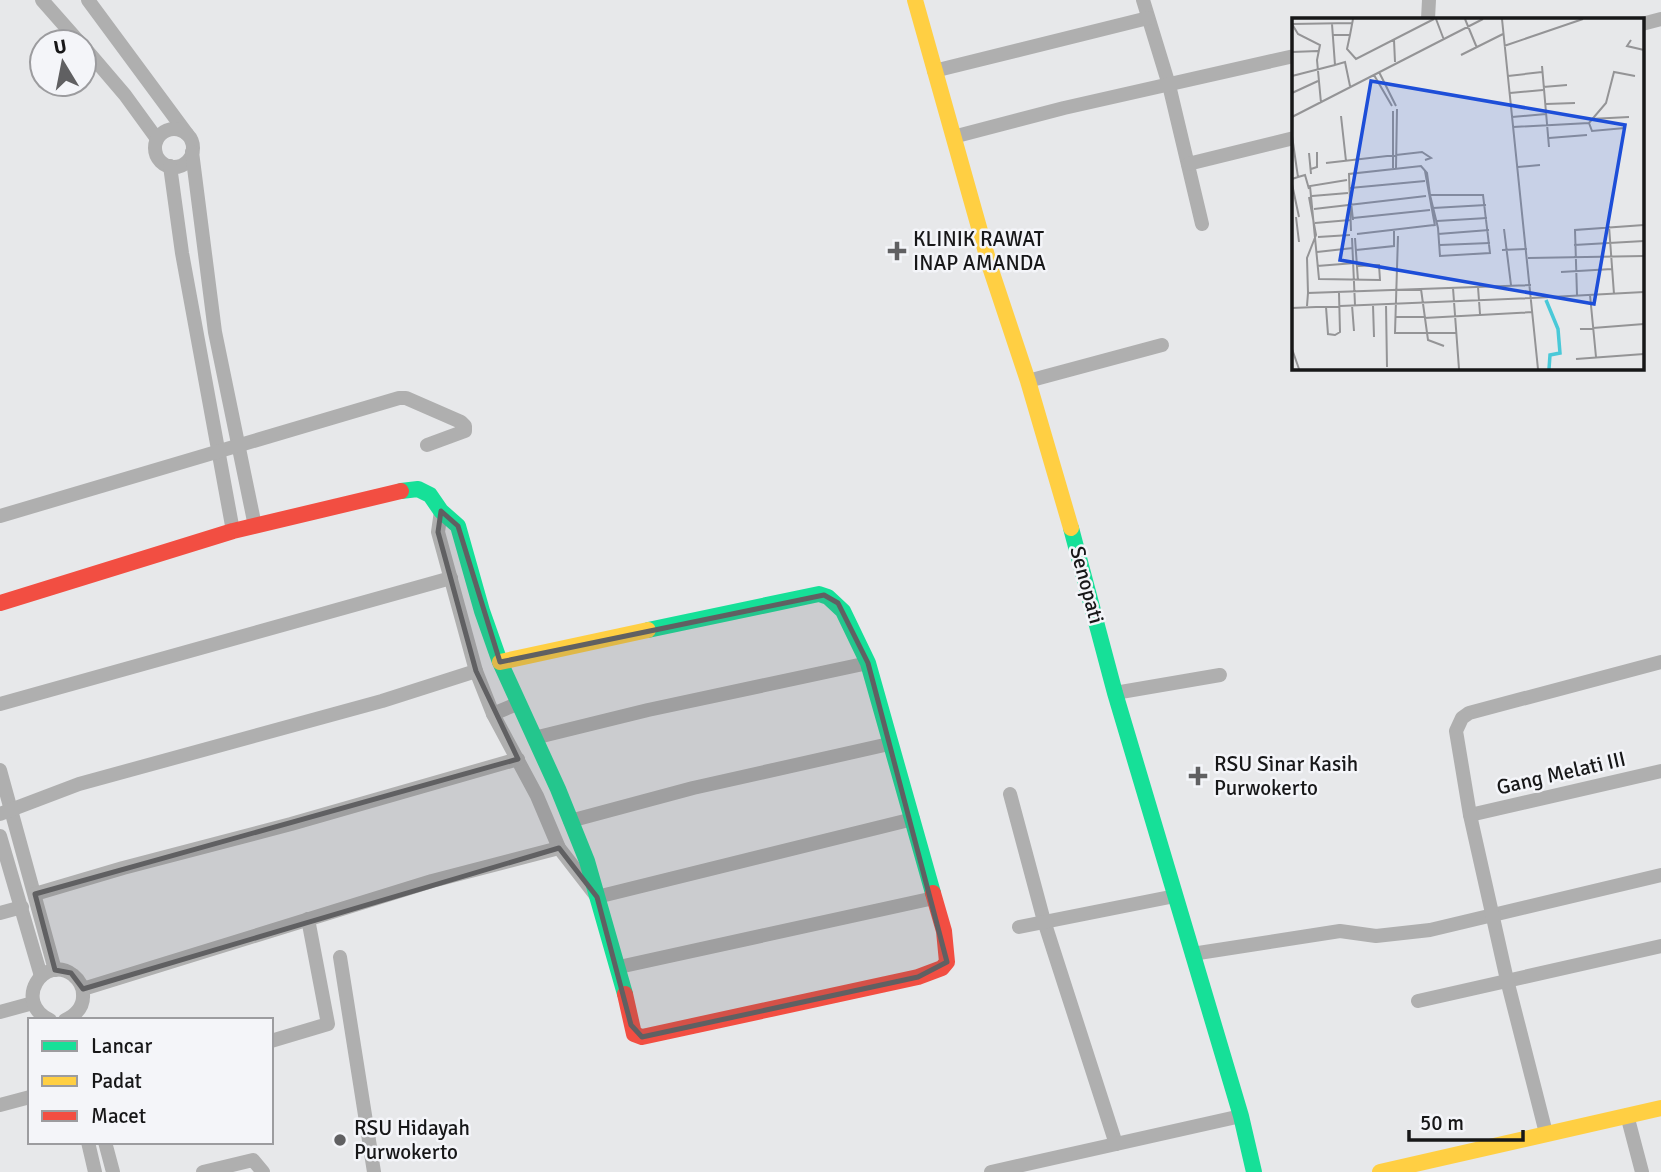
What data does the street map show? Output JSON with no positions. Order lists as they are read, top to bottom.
{
  "streets": {
    "street": ["Senopati", "Gang Melati III"]
  },
  "places": {
    "health": ["KLINIK RAWAT INAP AMANDA", "RSU Sinar Kasih Purwokerto"],
    "other": ["RSU Hidayah Purwokerto"]
  },
  "legend": ["Lancar", "Padat", "Macet"],
  "scale_bar": "50 m",
  "north": "top"
}
